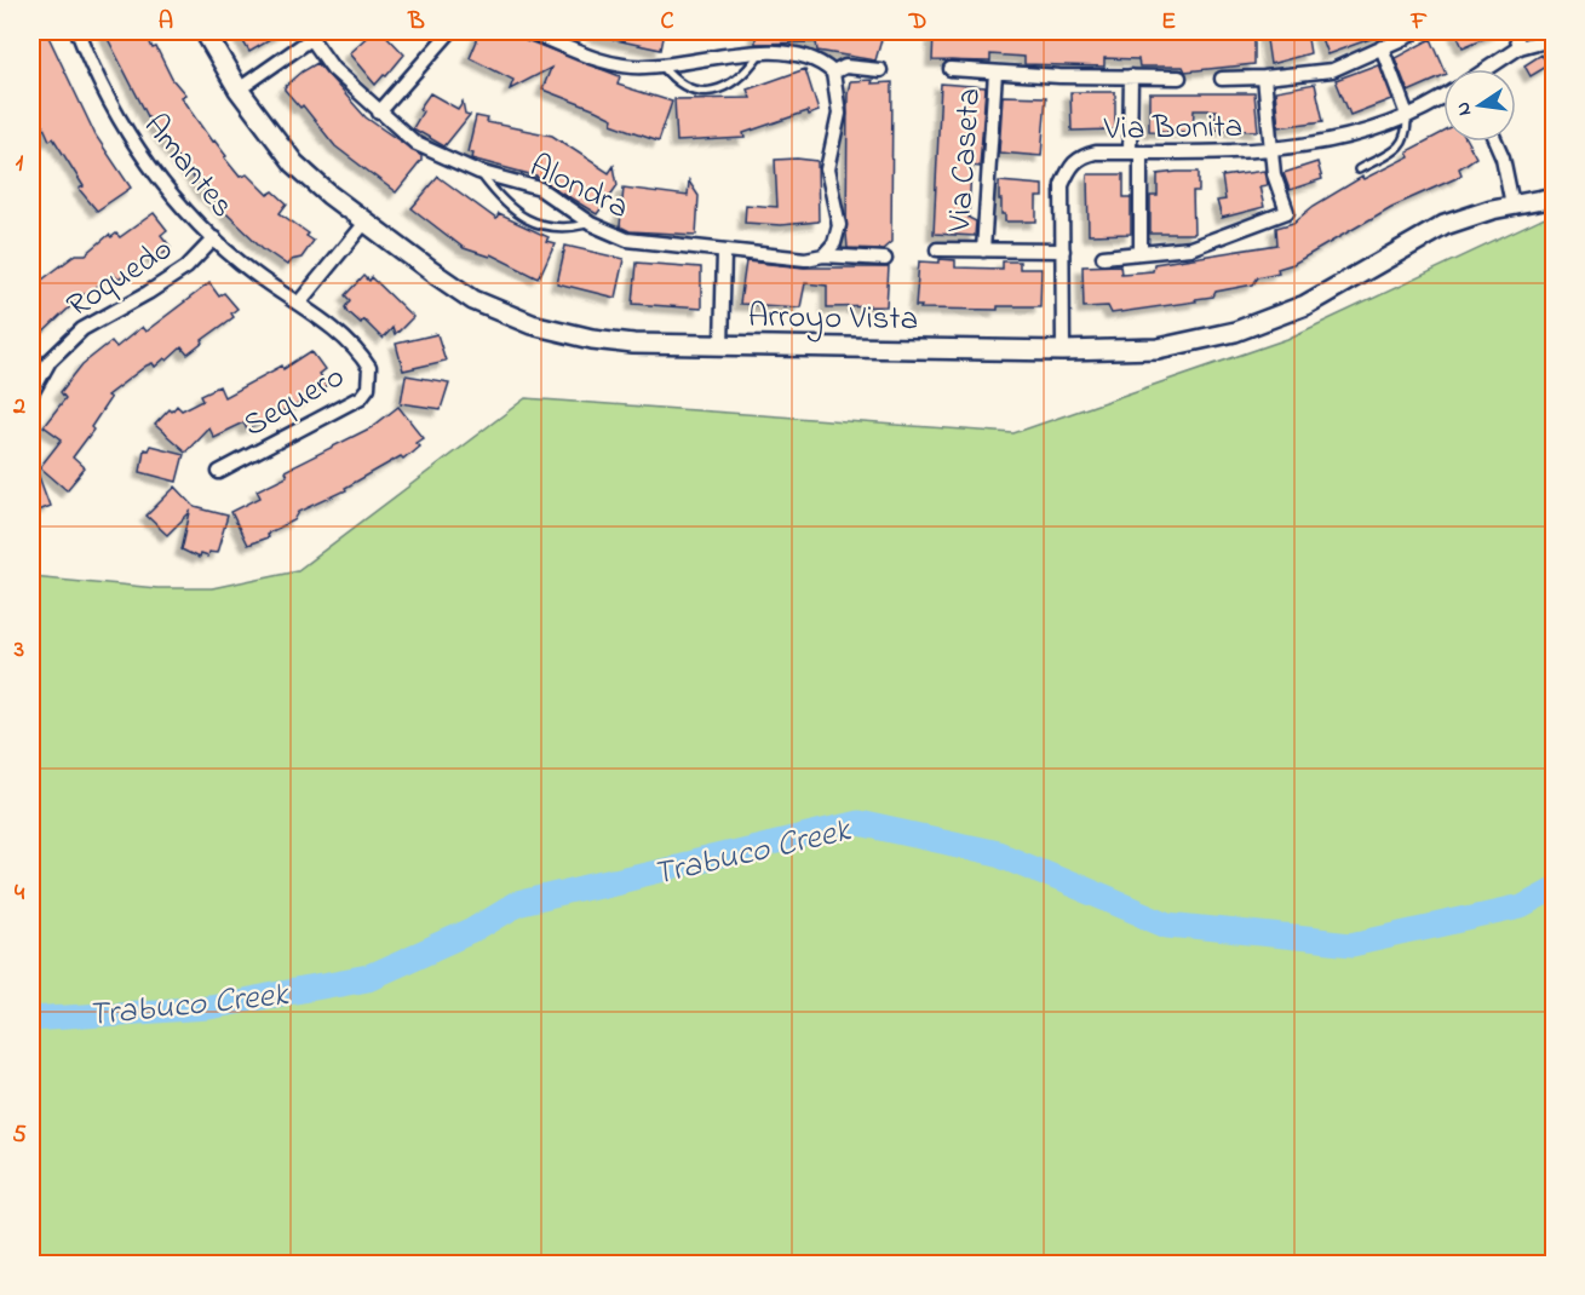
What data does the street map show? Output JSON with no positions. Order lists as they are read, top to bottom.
{
  "streets": {
    "street": [
      "Via Bonita",
      "Via Caseta",
      "Amantes",
      "Alondra",
      "Roquedo",
      "Arroyo Vista",
      "Sequero"
    ]
  },
  "crossings": [
    ["Via Bonita", "Via Caseta"],
    ["Via Bonita", "Arroyo Vista"],
    ["Amantes", "Roquedo"],
    ["Amantes", "Sequero"]
  ],
  "water": ["Trabuco Creek"],
  "north": "left",
  "grid": {
    "columns": [
      "A",
      "B",
      "C",
      "D",
      "E",
      "F"
    ],
    "rows": [
      "1",
      "2",
      "3",
      "4",
      "5"
    ]
  }
}
